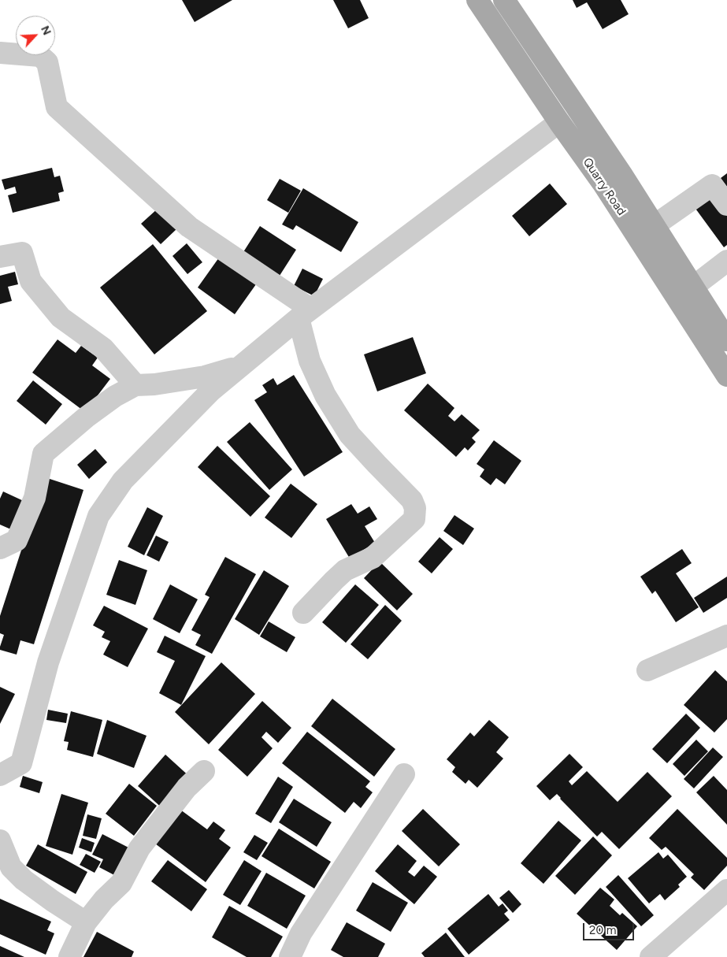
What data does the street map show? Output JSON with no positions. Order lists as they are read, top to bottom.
{
  "streets": {
    "main road": ["Quarry Road"]
  },
  "scale_bar": "20 m",
  "north": "top right"
}
